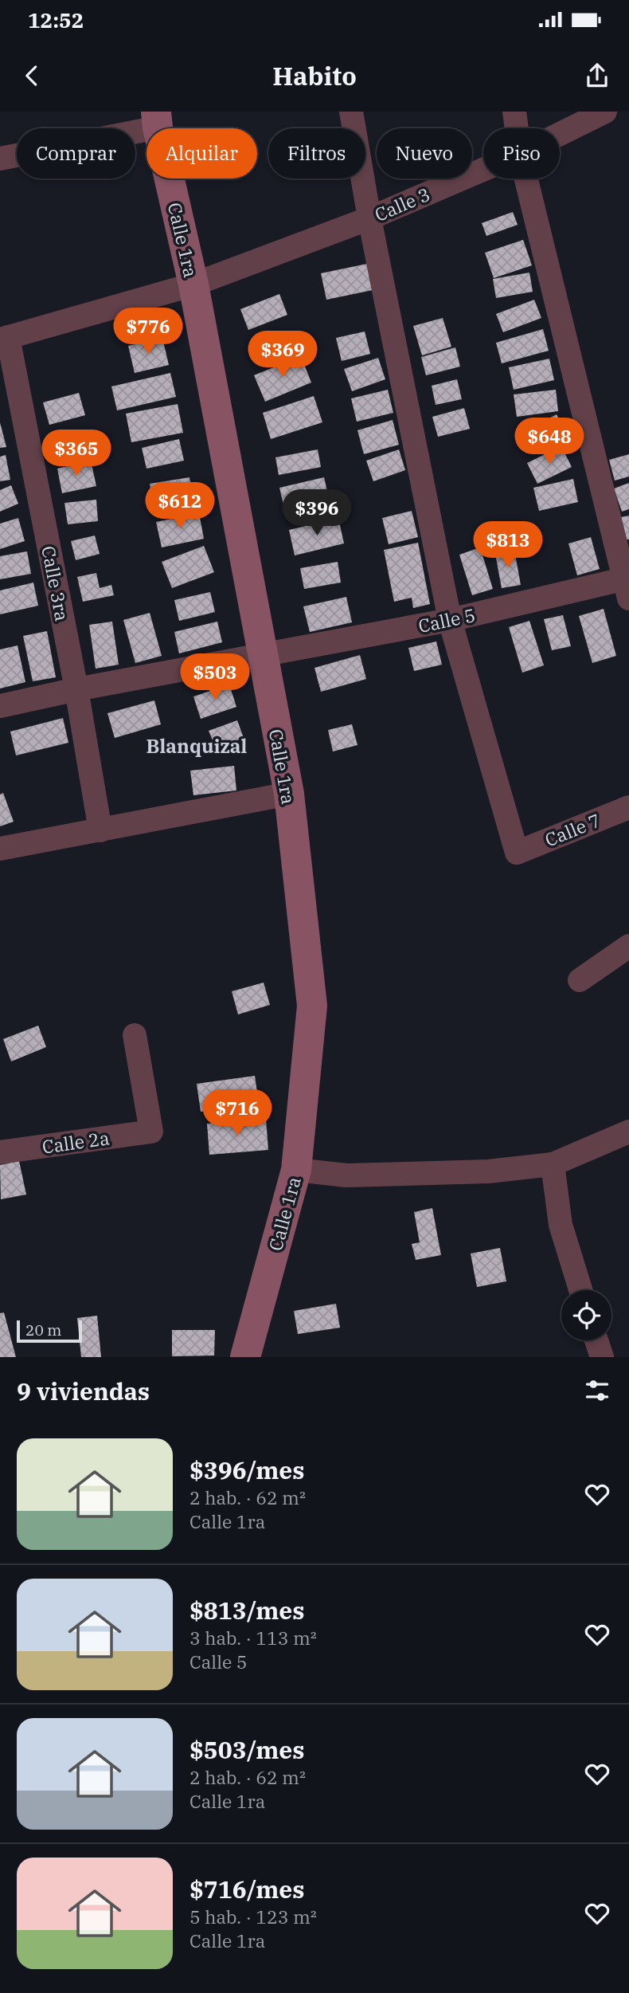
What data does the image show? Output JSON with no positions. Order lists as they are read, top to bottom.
{
  "streets": {
    "main road": ["Calle 1ra"],
    "street": [
      "Calle 3",
      "Calle 3ra",
      "Calle 5",
      "Calle 7",
      "Calle 2a"
    ]
  },
  "crossings": [
    ["Calle 3", "Calle 1ra"],
    ["Calle 3", "Calle 3ra"],
    ["Calle 1ra", "Calle 5"],
    ["Calle 3ra", "Calle 5"],
    ["Calle 5", "Calle 7"]
  ],
  "districts": ["Blanquizal"],
  "scale_bar": "20 m",
  "page": {
    "status": "12:52",
    "header": "Habito",
    "chip": [
      "Comprar",
      "Alquilar",
      "Filtros",
      "Nuevo",
      "Piso"
    ],
    "price": [
      "$776",
      "$369",
      "$648",
      "$365",
      "$612",
      "$396",
      "$813",
      "$503",
      "$716"
    ],
    "scale": "20 m",
    "heading": "9 viviendas",
    "list": [
      {
        "name": "$396/mes",
        "note": "2 hab. · 62 m² · Calle 1ra"
      },
      {
        "name": "$813/mes",
        "note": "3 hab. · 113 m² · Calle 5"
      },
      {
        "name": "$503/mes",
        "note": "2 hab. · 62 m² · Calle 1ra"
      },
      {
        "name": "$716/mes",
        "note": "5 hab. · 123 m² · Calle 1ra"
      }
    ]
  }
}
